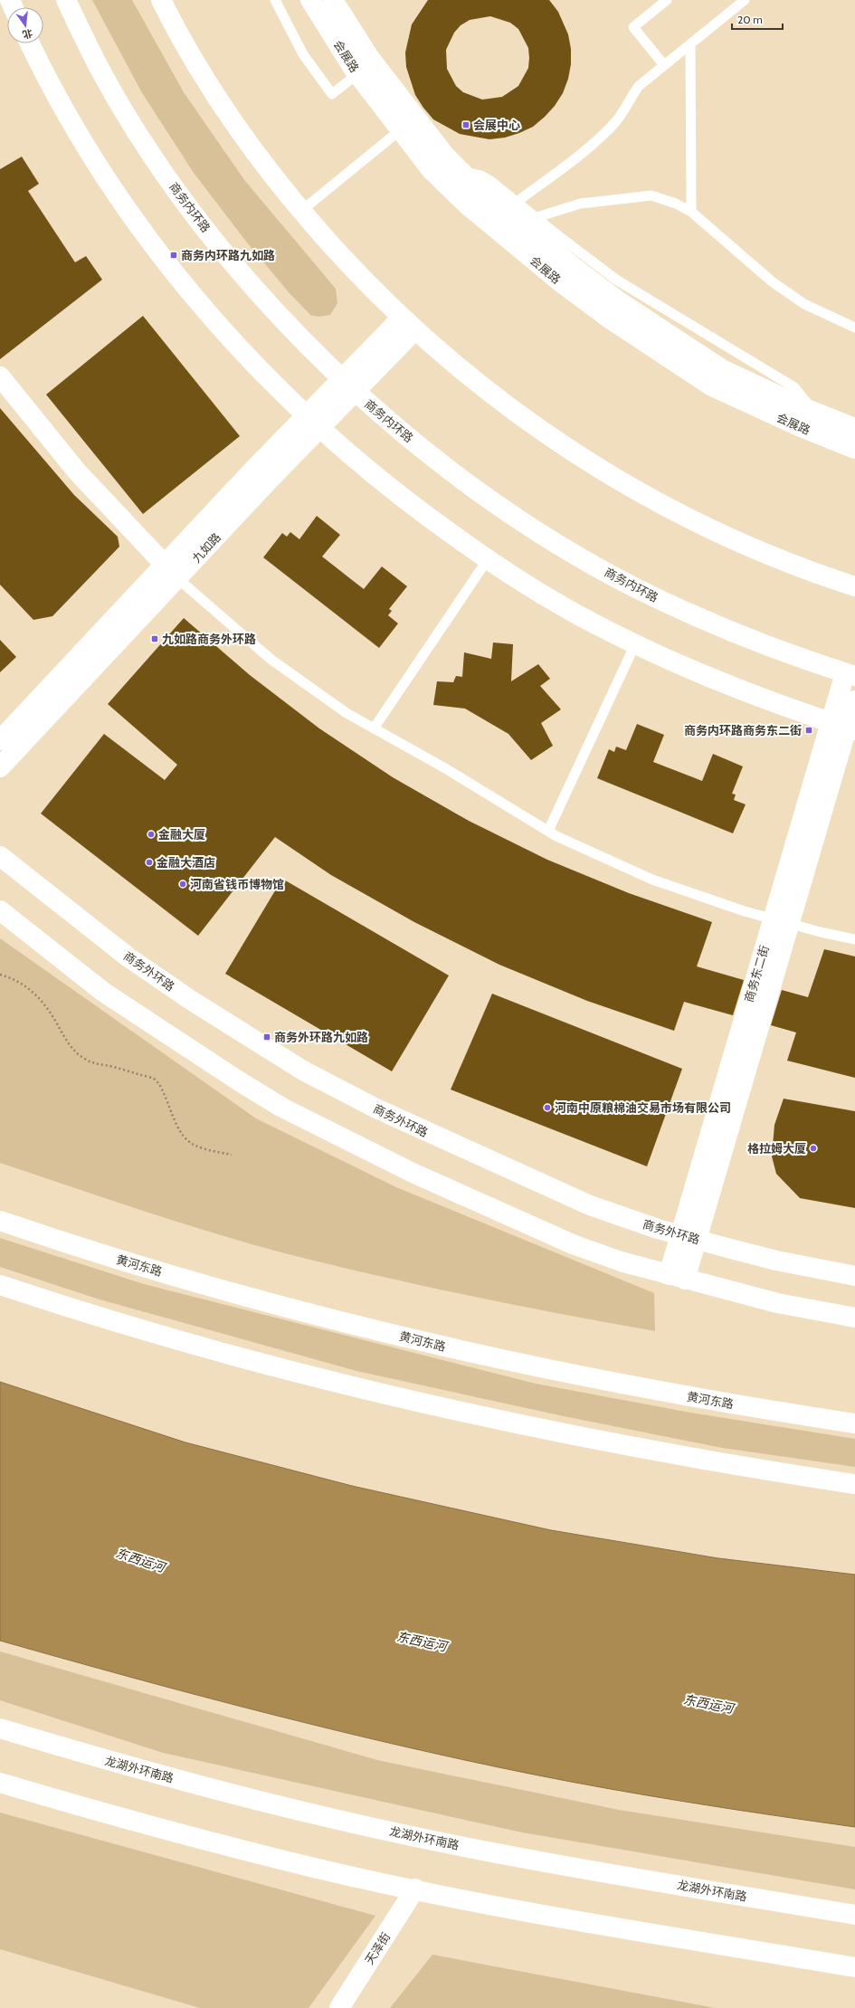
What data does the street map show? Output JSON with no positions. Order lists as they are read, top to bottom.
{
  "streets": {
    "street": [
      "会展路",
      "商务内环路",
      "九如路",
      "商务外环路",
      "商务东二街",
      "黄河东路",
      "龙湖外环南路",
      "天泽街"
    ]
  },
  "crossings": [
    ["商务内环路", "九如路"],
    ["商务内环路", "商务东二街"],
    ["商务外环路", "商务东二街"]
  ],
  "water": ["东西运河"],
  "places": {
    "transit": [
      "会展中心",
      "商务内环路九如路",
      "九如路商务外环路",
      "商务内环路商务东二街",
      "商务外环路九如路"
    ],
    "other": [
      "金融大厦",
      "金融大酒店",
      "河南省钱币博物馆",
      "河南中原粮棉油交易市场有限公司",
      "格拉姆大厦"
    ]
  },
  "scale_bar": "20 m",
  "north": "bottom"
}
